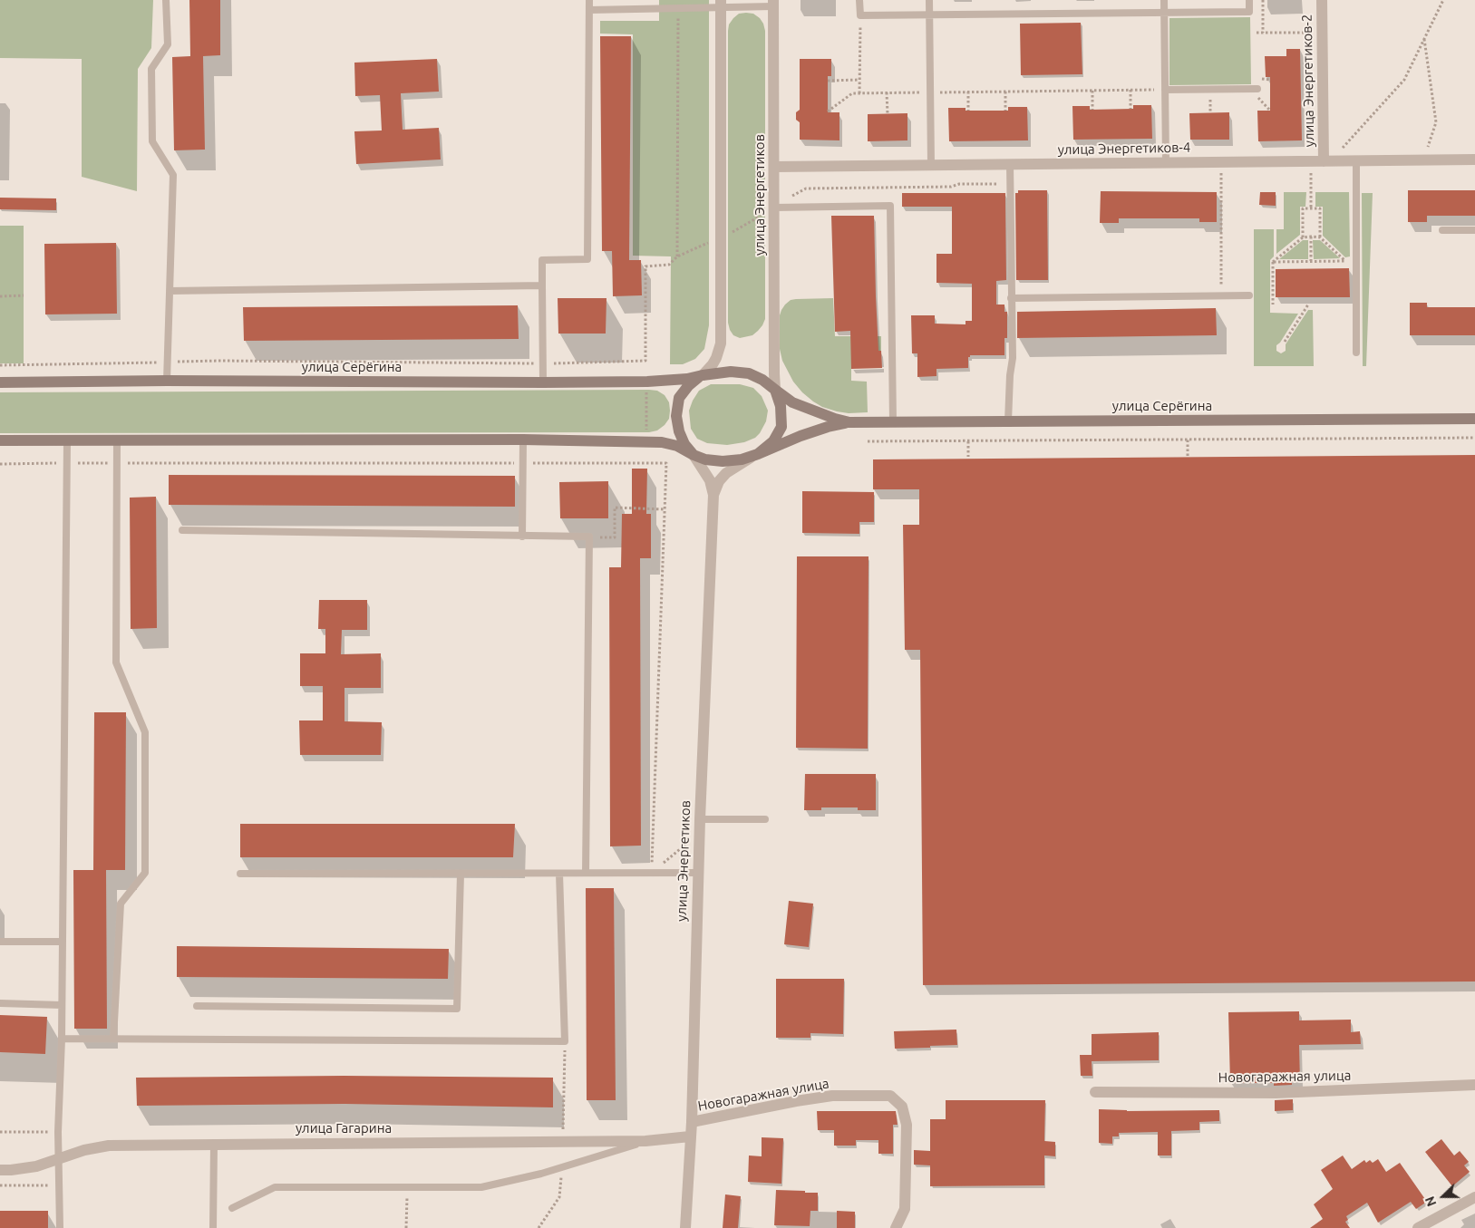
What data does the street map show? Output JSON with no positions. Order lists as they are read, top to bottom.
{
  "streets": {
    "main road": ["улица Серёгина"],
    "street": [
      "улица Энергетиков-2",
      "улица Энергетиков-4",
      "улица Энергетиков",
      "Новогаражная улица",
      "улица Гагарина"
    ]
  },
  "crossings": [
    ["улица Энергетиков-2", "улица Энергетиков-4"],
    ["улица Энергетиков-4", "улица Энергетиков"],
    ["улица Энергетиков", "улица Серёгина"],
    ["улица Энергетиков", "Новогаражная улица"],
    ["улица Энергетиков", "улица Гагарина"]
  ],
  "north": "left"
}
